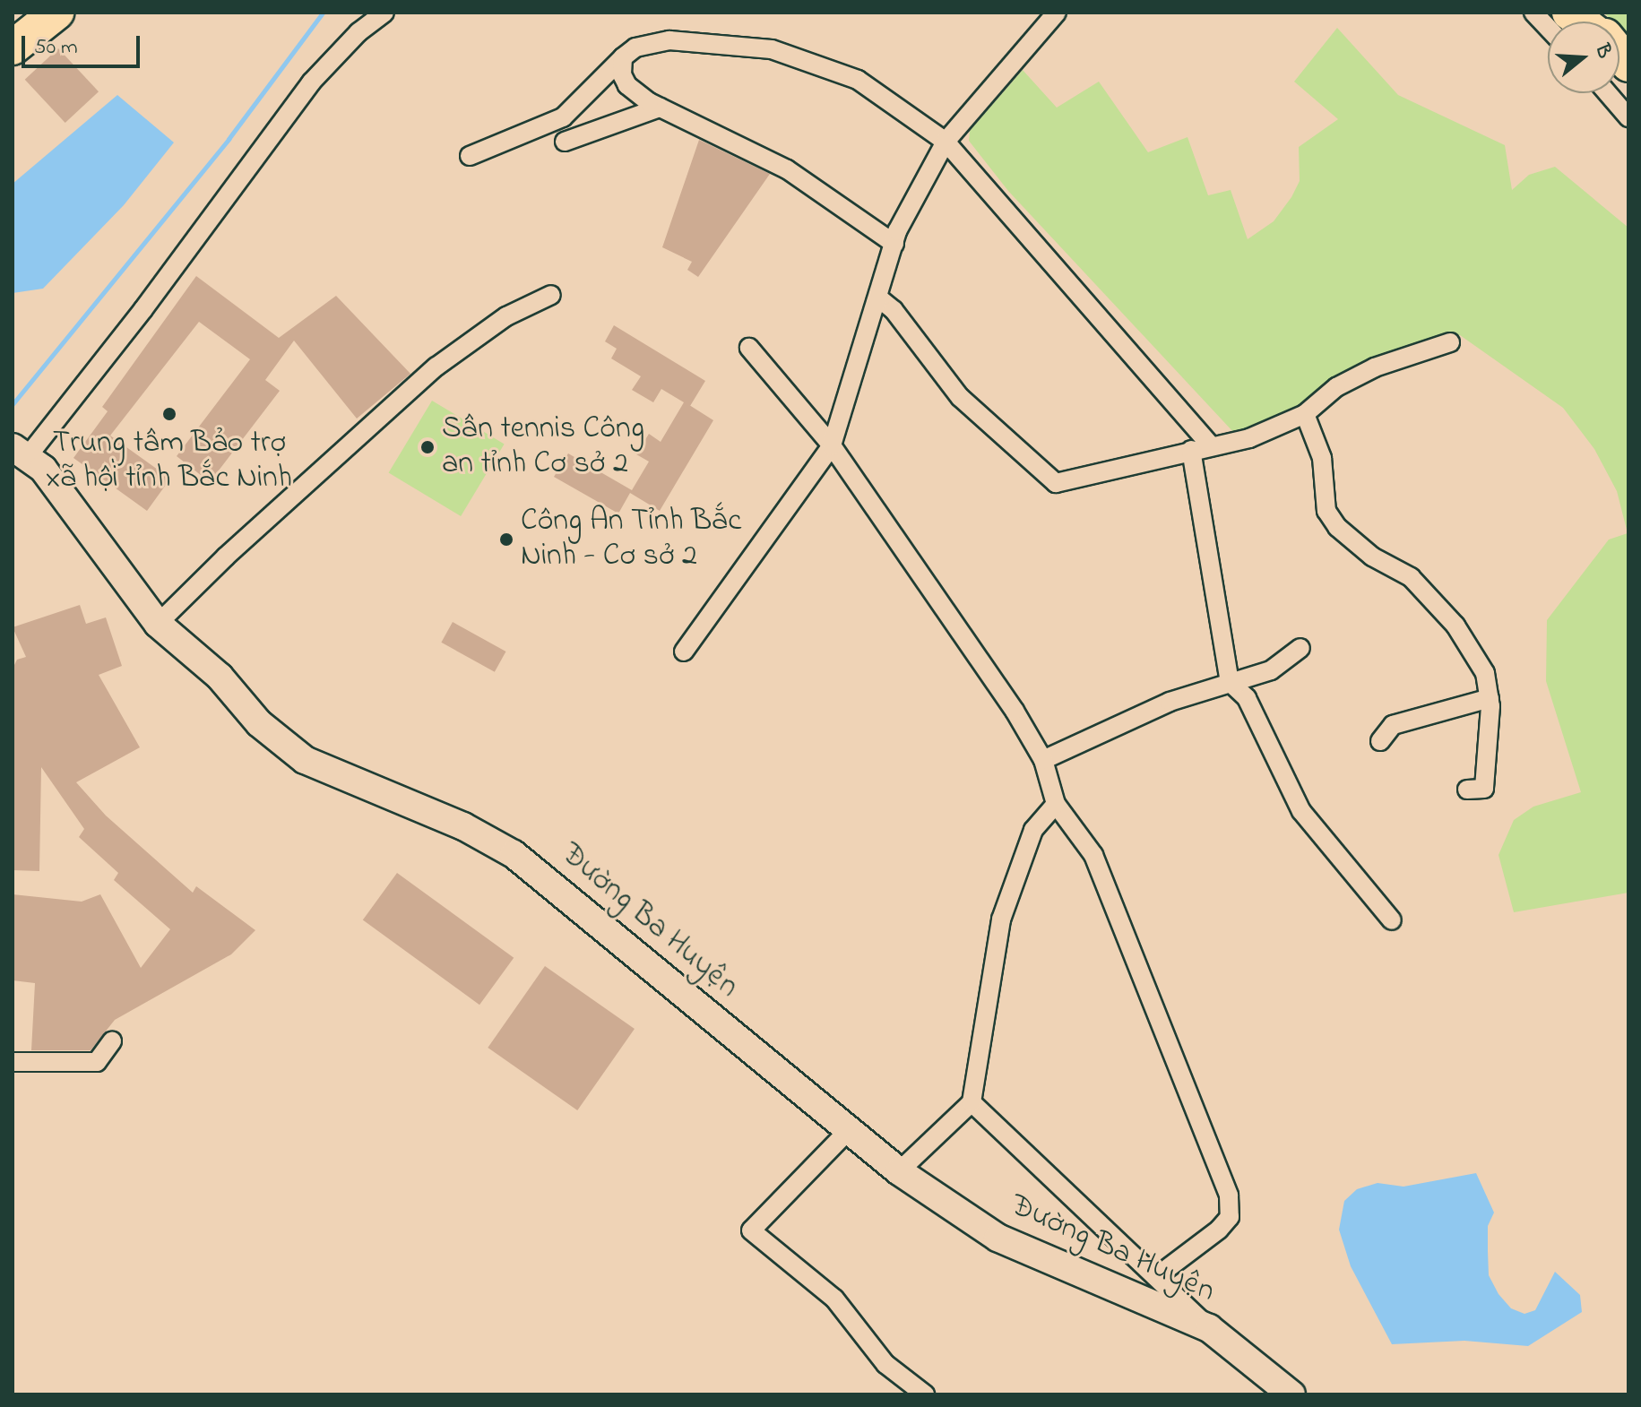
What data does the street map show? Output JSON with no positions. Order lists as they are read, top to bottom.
{
  "streets": {
    "street": ["Đường Ba Huyện"]
  },
  "places": ["Trung tâm Bảo trợ xã hội tỉnh Bắc Ninh", "Sân tennis Công an tỉnh Cơ sở 2", "Công An Tỉnh Bắc Ninh - Cơ sở 2"],
  "scale_bar": "50 m",
  "north": "right"
}
